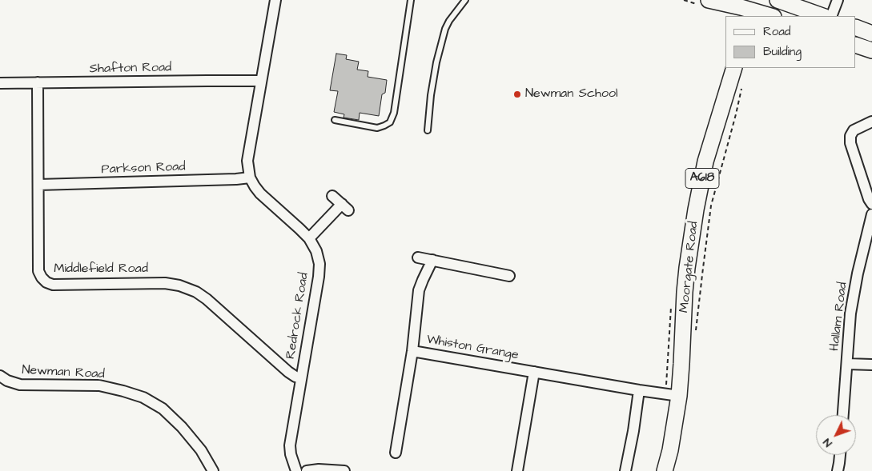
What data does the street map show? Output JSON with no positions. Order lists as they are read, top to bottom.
{
  "streets": {
    "main road": ["A618", "Moorgate Road"],
    "street": [
      "Shafton Road",
      "Parkson Road",
      "Middlefield Road",
      "Redrock Road",
      "Hallam Road",
      "Whiston Grange",
      "Newman Road"
    ]
  },
  "crossings": [
    ["Shafton Road", "Middlefield Road"],
    ["Shafton Road", "Redrock Road"],
    ["Parkson Road", "Middlefield Road"],
    ["Parkson Road", "Redrock Road"],
    ["Moorgate Road", "Whiston Grange"],
    ["Middlefield Road", "Redrock Road"]
  ],
  "places": ["Newman School"],
  "legend": ["Road", "Building"],
  "north": "bottom left"
}
